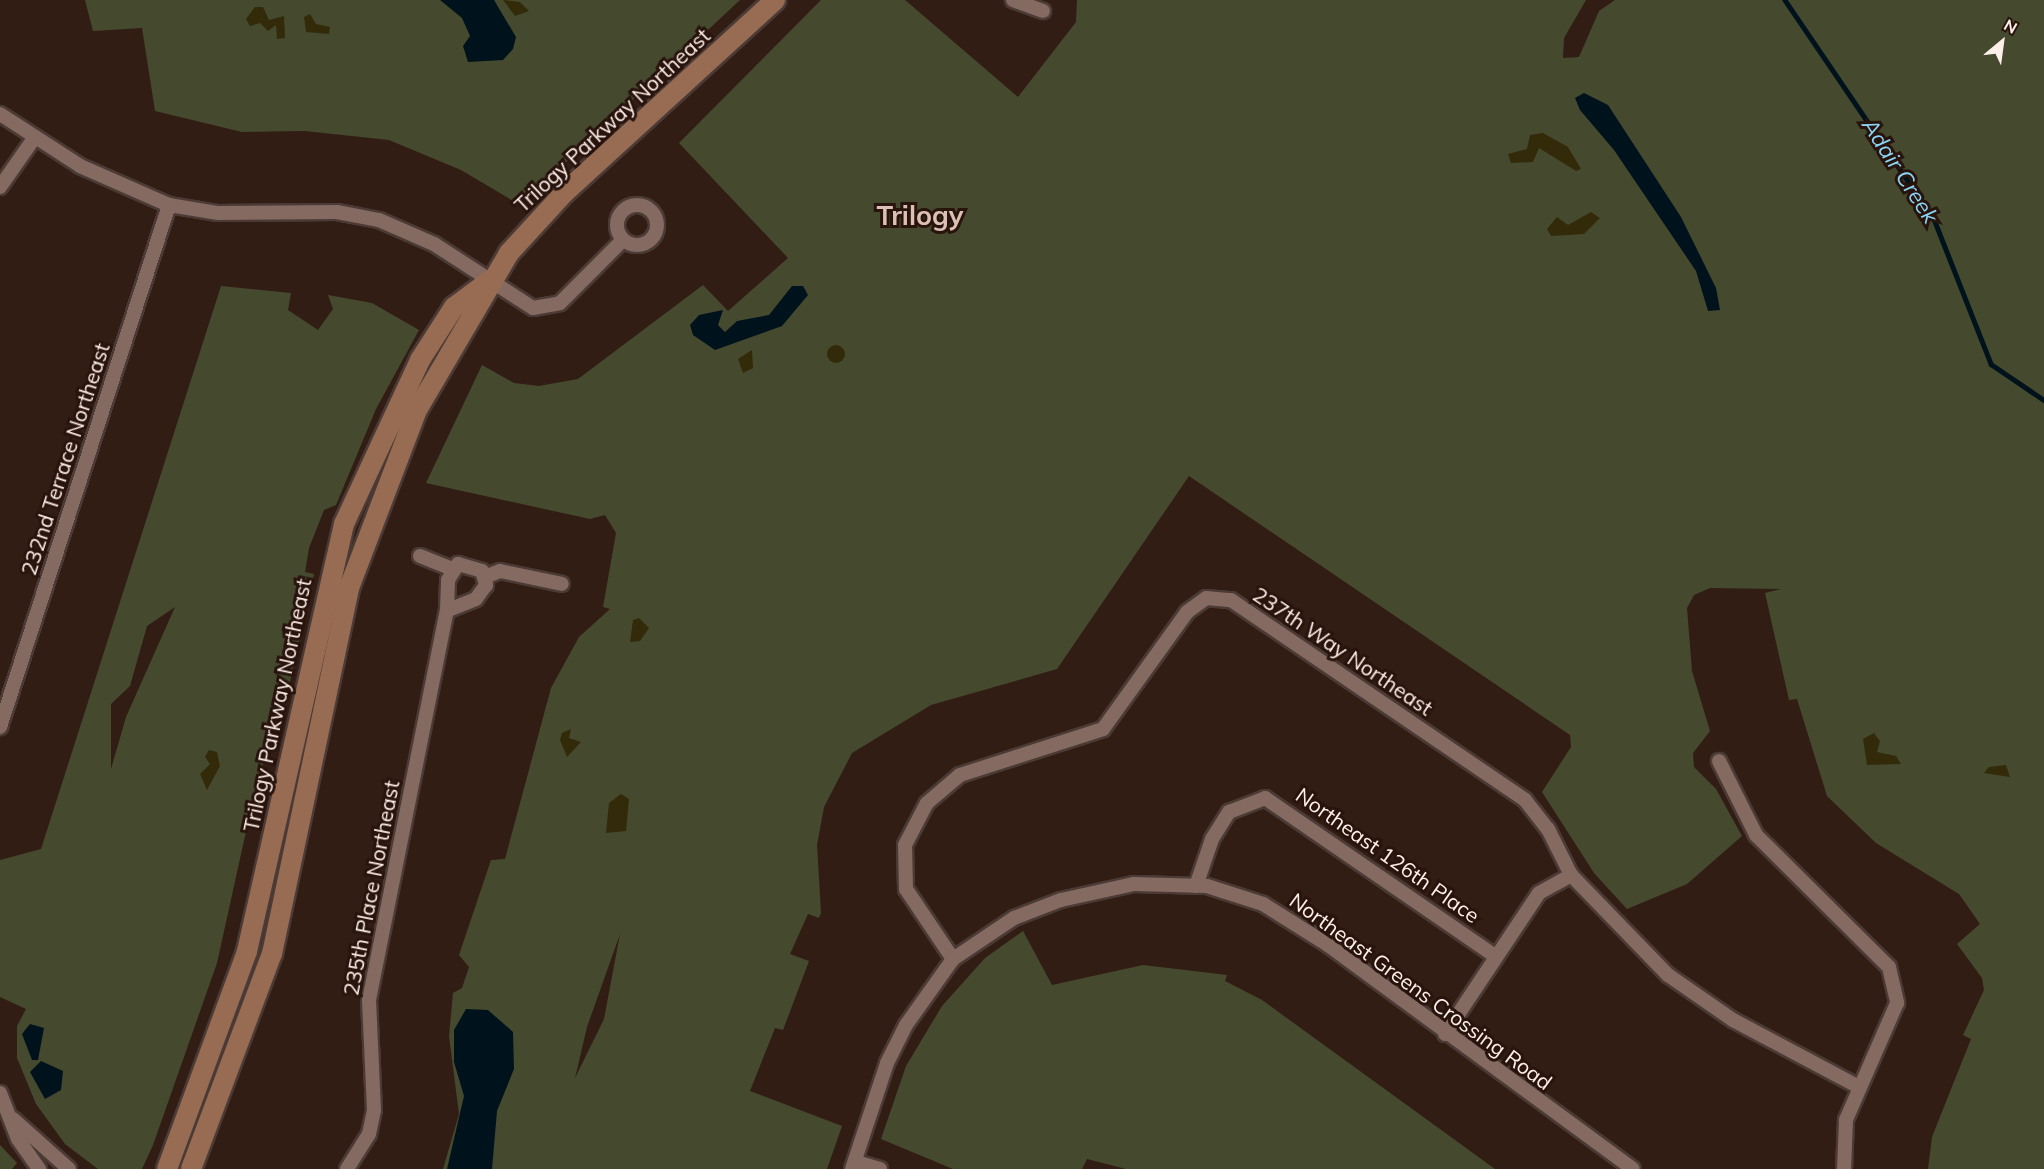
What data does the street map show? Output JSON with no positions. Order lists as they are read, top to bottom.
{
  "streets": {
    "street": [
      "Trilogy Parkway Northeast",
      "232nd Terrace Northeast",
      "237th Way Northeast",
      "Northeast 126th Place",
      "235th Place Northeast",
      "Northeast Greens Crossing Road"
    ]
  },
  "crossings": [
    ["237th Way Northeast", "Northeast Greens Crossing Road"],
    ["Northeast 126th Place", "Northeast Greens Crossing Road"]
  ],
  "districts": ["Trilogy"],
  "water": ["Adair Creek"],
  "north": "top right"
}
